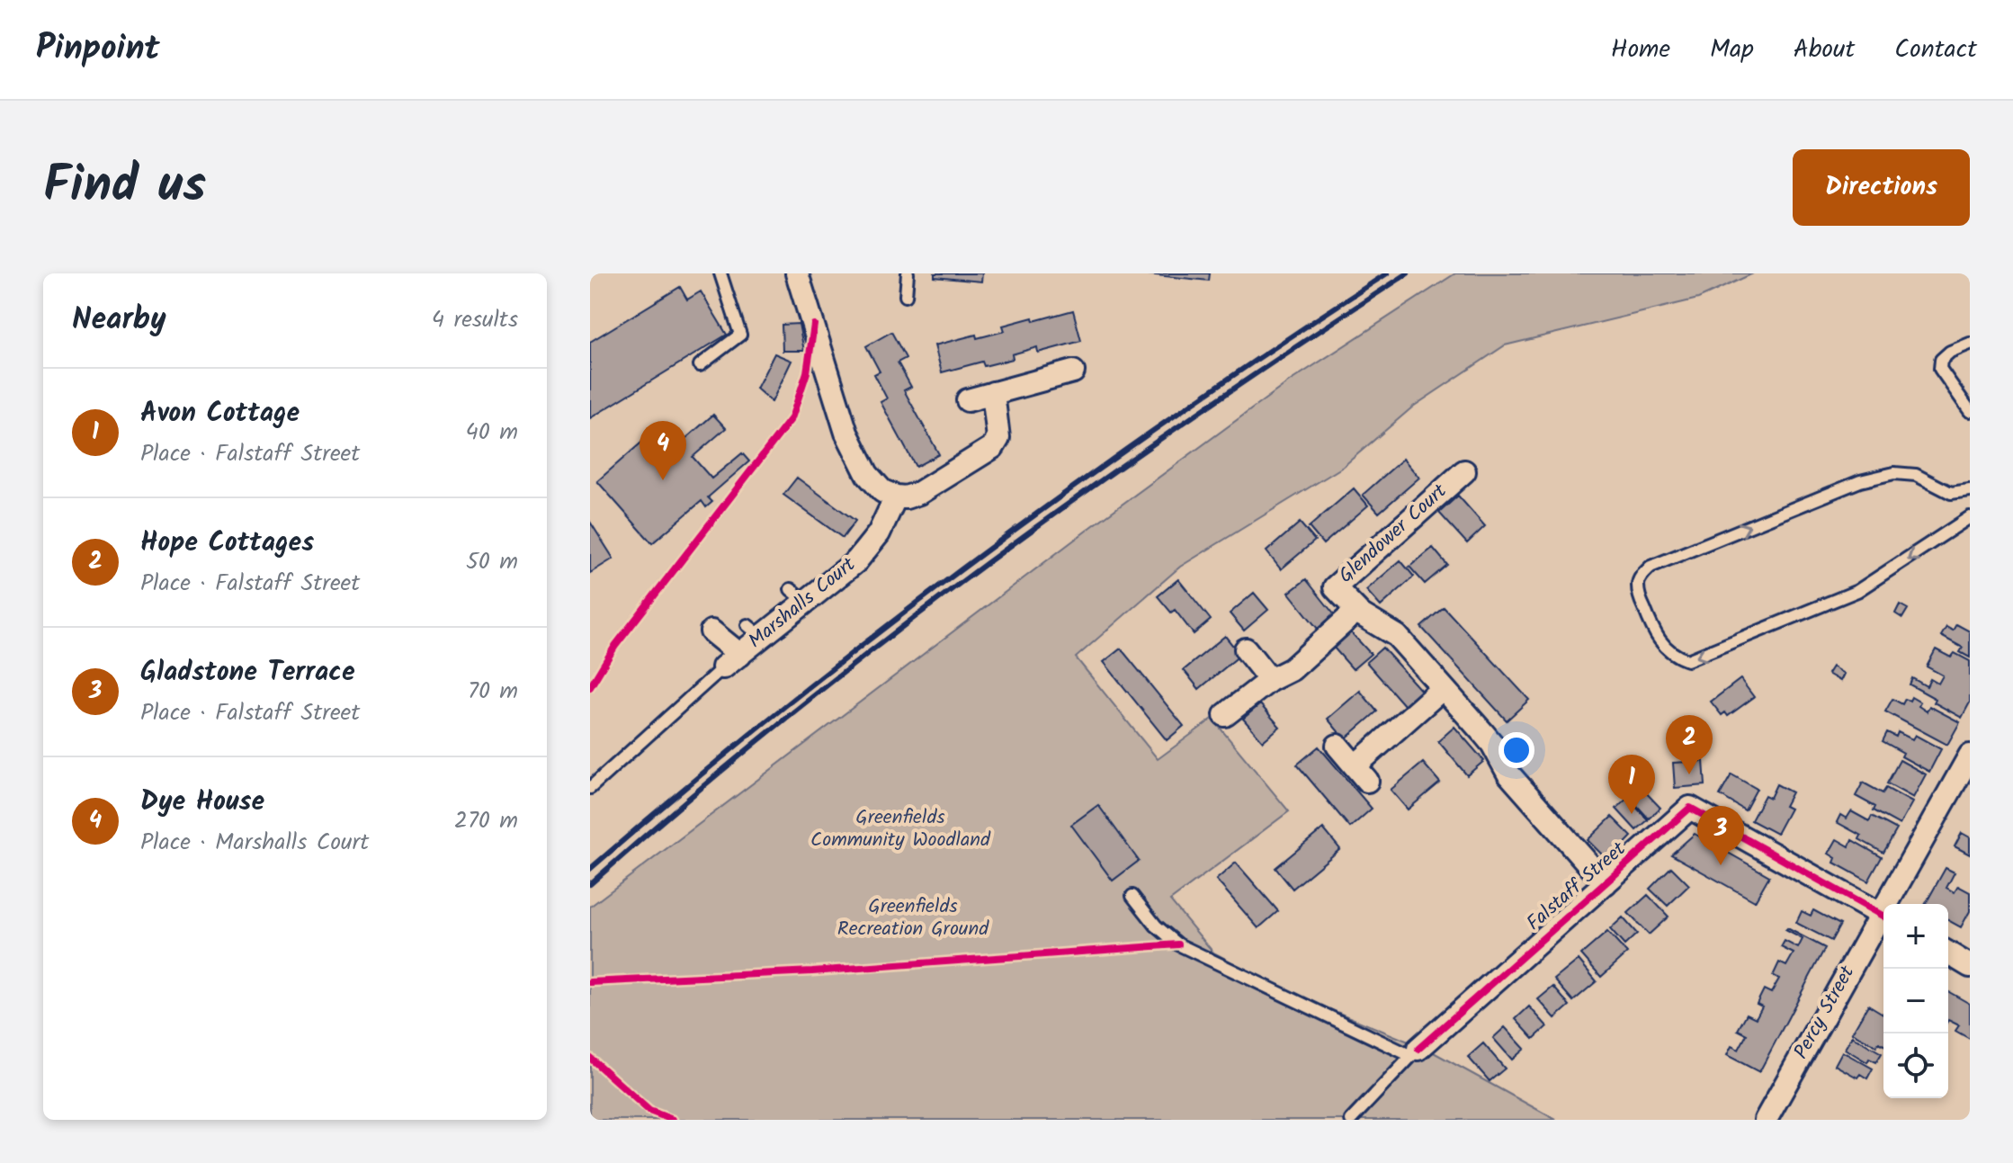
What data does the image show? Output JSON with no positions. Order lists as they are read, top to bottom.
{
  "streets": {
    "street": [
      "Glendower Court",
      "Marshalls Court",
      "Falstaff Street",
      "Percy Street"
    ]
  },
  "crossings": [
    ["Glendower Court", "Falstaff Street"]
  ],
  "parks": ["Greenfields Community Woodland", "Greenfields Recreation Ground"],
  "page": {
    "header": "Pinpoint",
    "nav": [
      "Home",
      "Map",
      "About",
      "Contact"
    ],
    "title": "Find us",
    "buttons": "Directions",
    "heading": ["Nearby", "4 results"],
    "list": [
      {
        "mark": "1",
        "name": "Avon Cottage",
        "note": "Place · Falstaff Street",
        "value": "40 m"
      },
      {
        "mark": "2",
        "name": "Hope Cottages",
        "note": "Place · Falstaff Street",
        "value": "50 m"
      },
      {
        "mark": "3",
        "name": "Gladstone Terrace",
        "note": "Place · Falstaff Street",
        "value": "70 m"
      },
      {
        "mark": "4",
        "name": "Dye House",
        "note": "Place · Marshalls Court",
        "value": "270 m"
      }
    ],
    "pins": [
      "4",
      "2",
      "1",
      "3"
    ],
    "map_buttons": ["+", "−"]
  }
}
